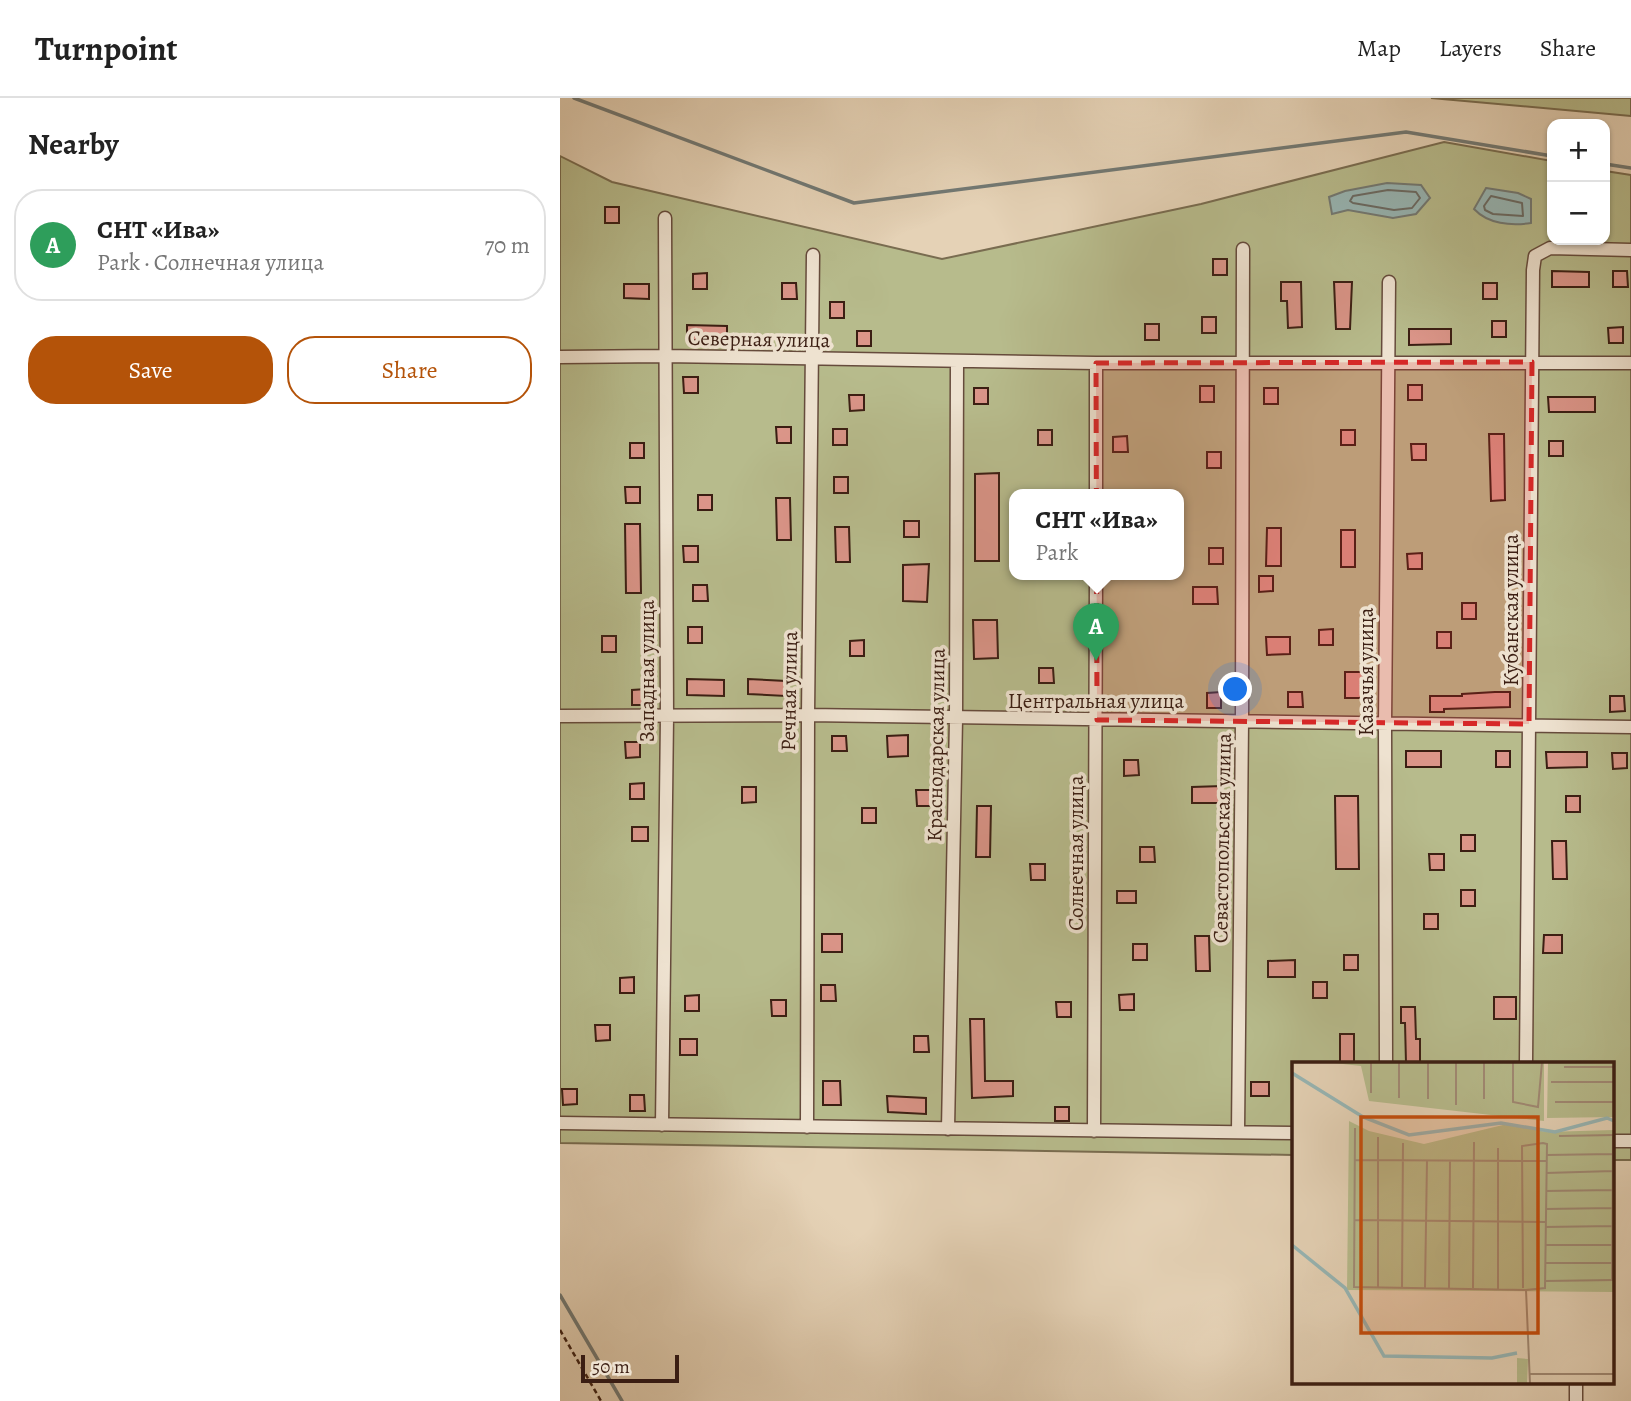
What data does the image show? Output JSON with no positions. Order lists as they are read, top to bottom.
{
  "streets": {
    "street": [
      "Северная улица",
      "Кубанская улица",
      "Западная улица",
      "Казачья улица",
      "Речная улица",
      "Центральная улица",
      "Краснодарская улица",
      "Севастопольская улица",
      "Солнечная улица"
    ]
  },
  "crossings": [
    ["Северная улица", "Кубанская улица"],
    ["Северная улица", "Западная улица"],
    ["Северная улица", "Казачья улица"],
    ["Северная улица", "Речная улица"],
    ["Северная улица", "Краснодарская улица"],
    ["Северная улица", "Севастопольская улица"],
    ["Кубанская улица", "Центральная улица"],
    ["Западная улица", "Центральная улица"],
    ["Казачья улица", "Центральная улица"],
    ["Речная улица", "Центральная улица"],
    ["Центральная улица", "Краснодарская улица"],
    ["Центральная улица", "Севастопольская улица"],
    ["Центральная улица", "Солнечная улица"]
  ],
  "scale_bar": "50 m",
  "page": {
    "header": "Turnpoint",
    "nav": ["Map", "Layers", "Share"],
    "heading": "Nearby",
    "map_buttons": ["+", "−"],
    "list": [
      {
        "mark": "A",
        "name": "СНТ «Ива»",
        "note": "Park · Солнечная улица",
        "value": "70 m"
      }
    ],
    "buttons": ["Save", "Share"],
    "popup": ["СНТ «Ива»", "Park"],
    "pins": "A",
    "scale": "50 m"
  }
}
